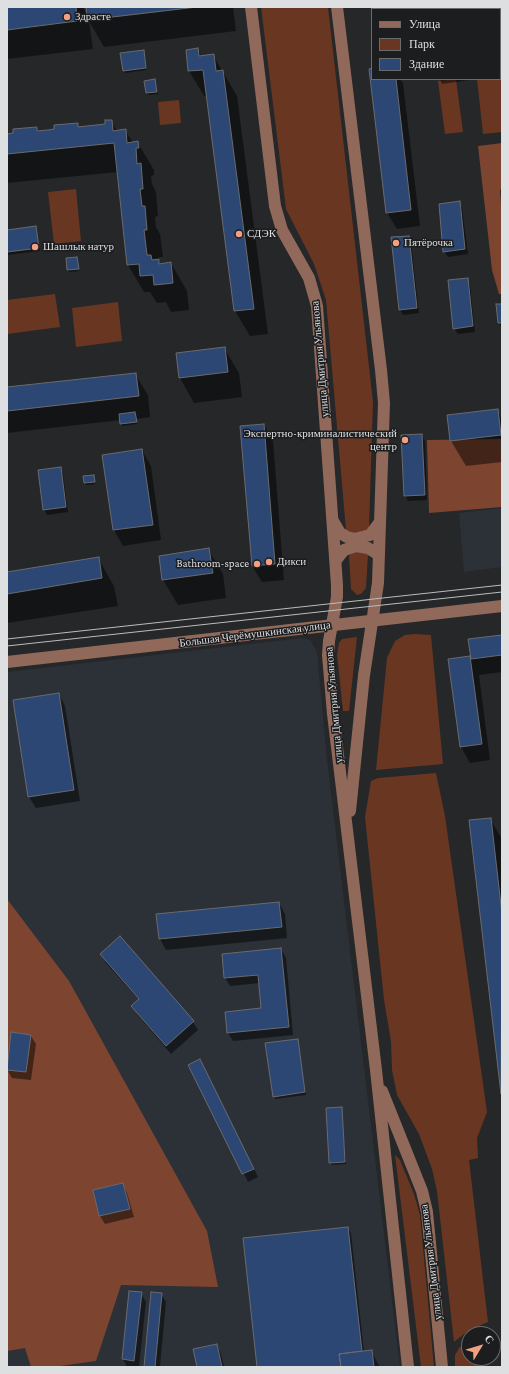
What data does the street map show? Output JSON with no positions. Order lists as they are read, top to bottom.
{
  "streets": {
    "main road": ["улица Дмитрия Ульянова", "Большая Черёмушкинская улица"]
  },
  "crossings": [
    ["улица Дмитрия Ульянова", "Большая Черёмушкинская улица"]
  ],
  "places": [
    "Здрасте",
    "СДЭК",
    "Пятёрочка",
    "Шашлык натур",
    "Экспертно-криминалистический центр",
    "Дикси",
    "Bathroom-space"
  ],
  "legend": ["Улица", "Парк", "Здание"],
  "north": "top right"
}
